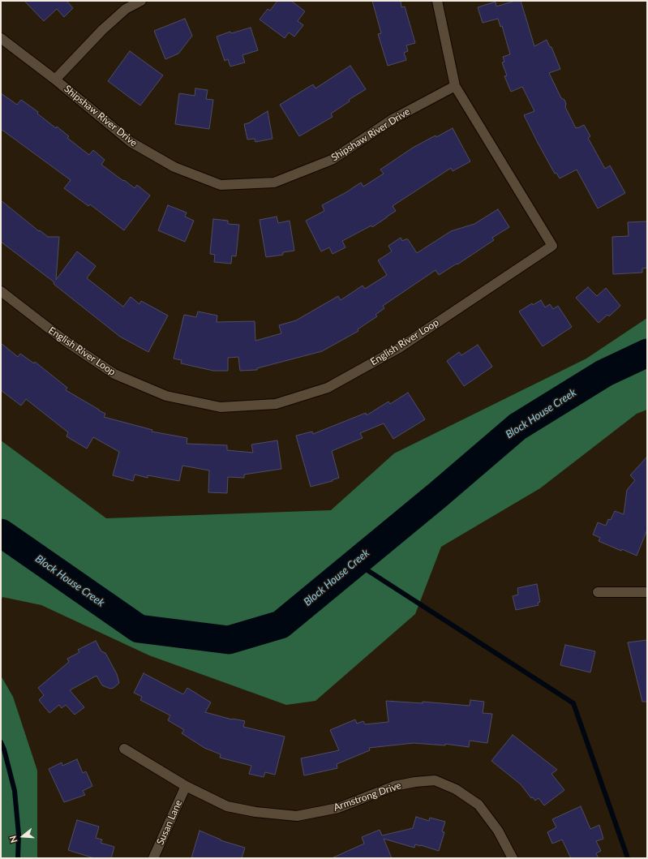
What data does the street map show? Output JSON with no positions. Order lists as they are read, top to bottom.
{
  "streets": {
    "street": [
      "Shipshaw River Drive",
      "English River Loop",
      "Armstrong Drive",
      "Susan Lane"
    ]
  },
  "crossings": [
    ["Shipshaw River Drive", "English River Loop"],
    ["Armstrong Drive", "Susan Lane"]
  ],
  "water": ["Block House Creek"],
  "north": "left"
}
